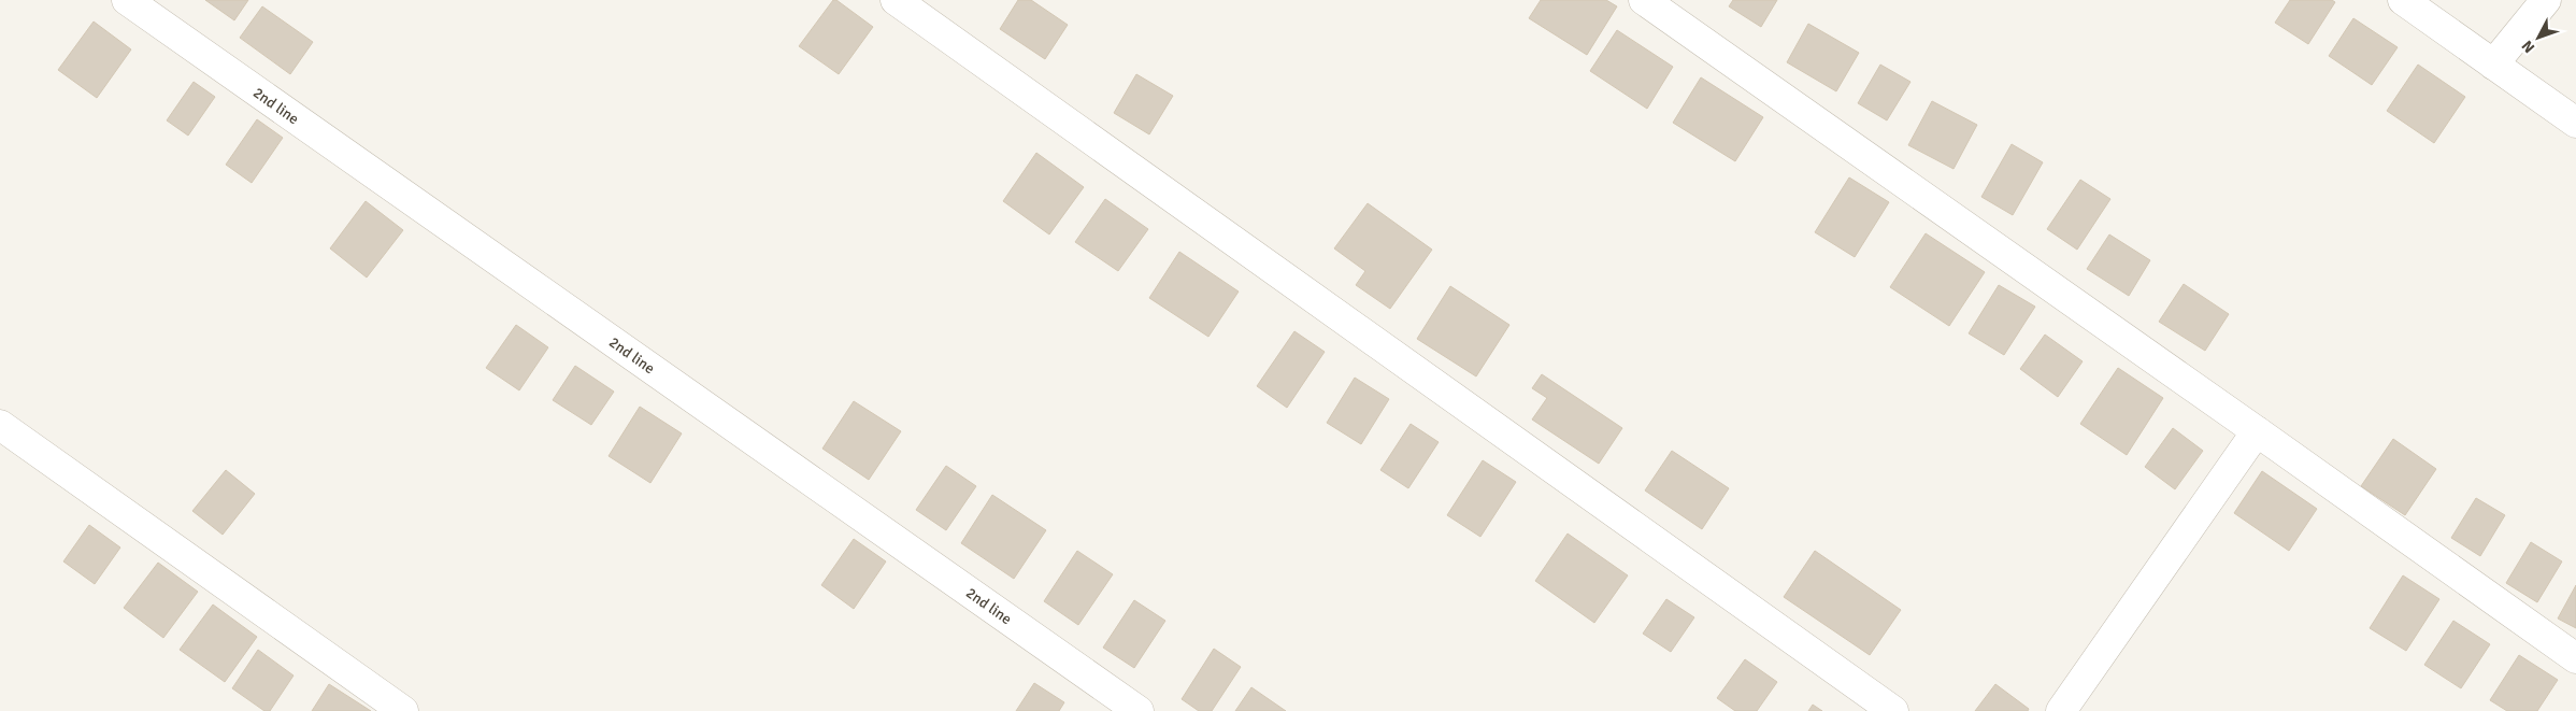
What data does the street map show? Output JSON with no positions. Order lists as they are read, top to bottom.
{
  "streets": {
    "street": ["2nd line"]
  },
  "north": "bottom left"
}
